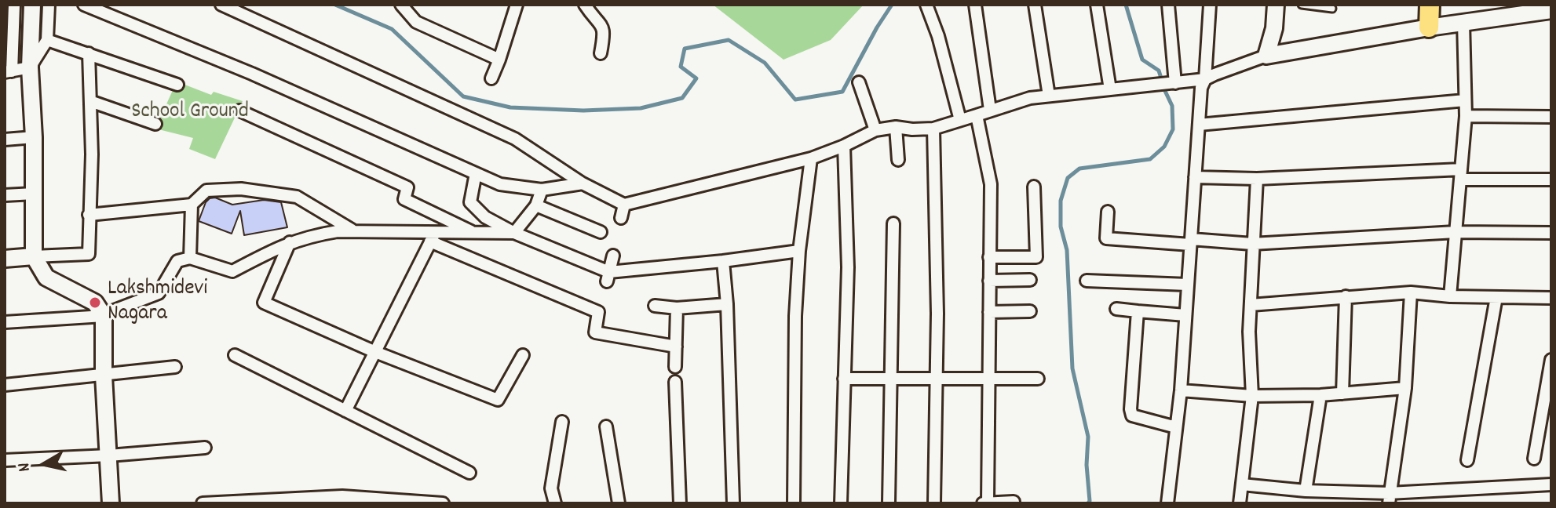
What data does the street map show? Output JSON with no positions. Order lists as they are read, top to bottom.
{
  "parks": ["School Ground"],
  "places": ["Lakshmidevi Nagara"],
  "north": "left"
}
